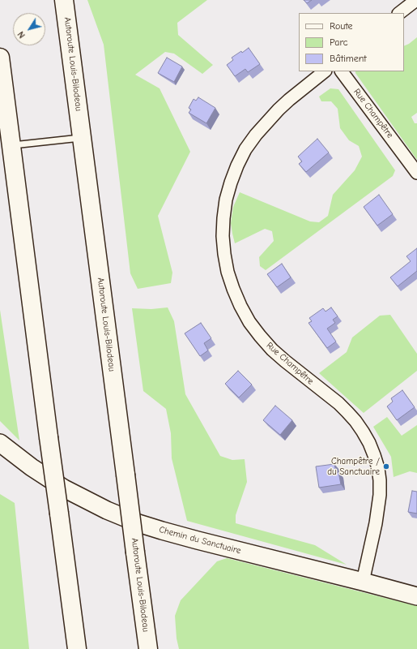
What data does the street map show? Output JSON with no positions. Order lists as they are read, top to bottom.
{
  "streets": {
    "highway": ["Autoroute Louis-Bilodeau"],
    "street": ["Rue Champêtre", "Chemin du Sanctuaire"]
  },
  "crossings": [
    ["Rue Champêtre", "Chemin du Sanctuaire"]
  ],
  "places": ["Champêtre / du Sanctuaire"],
  "legend": ["Route", "Parc", "Bâtiment"],
  "north": "bottom left"
}
